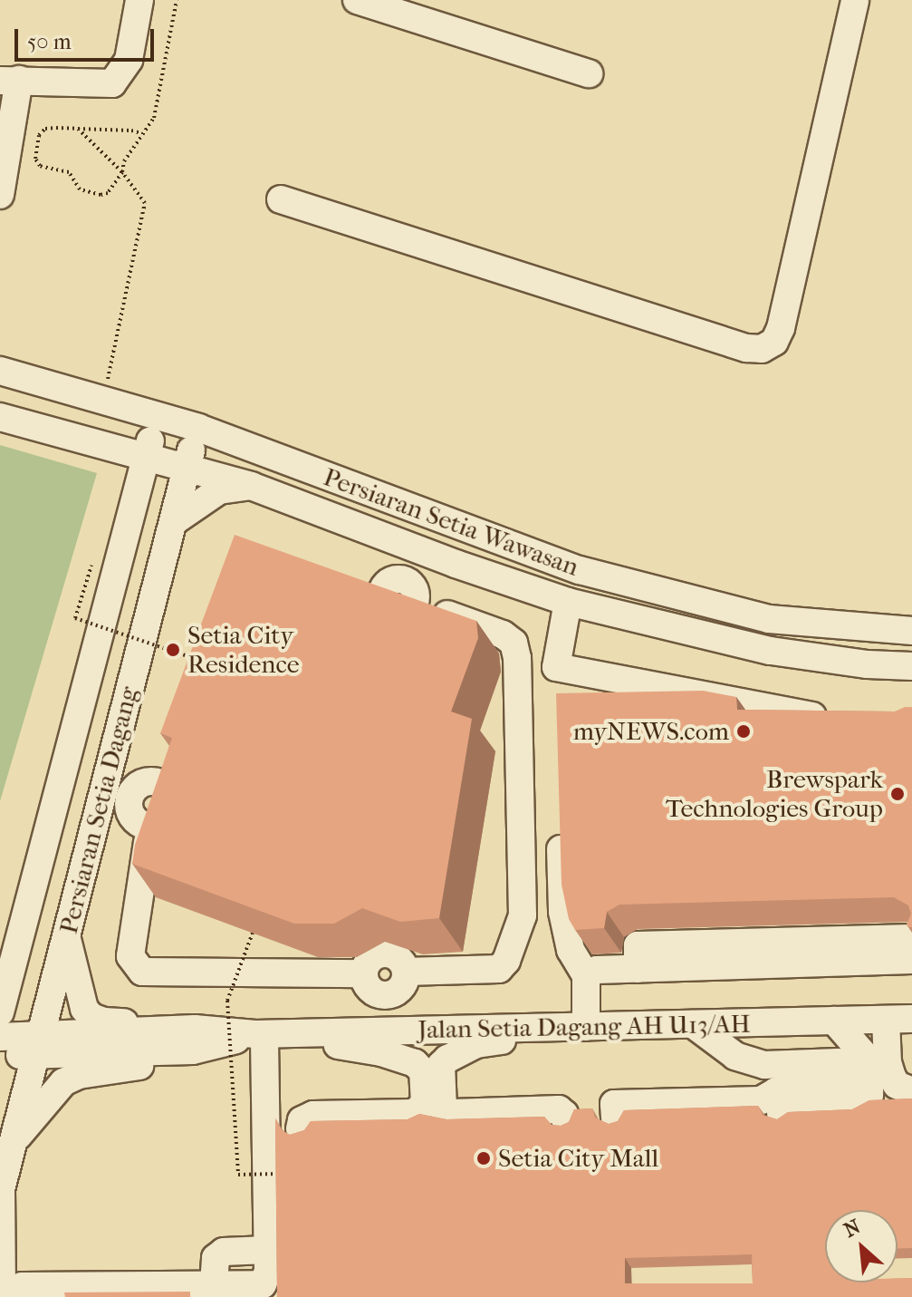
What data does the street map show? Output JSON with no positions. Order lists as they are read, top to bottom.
{
  "streets": {
    "street": ["Persiaran Setia Wawasan", "Persiaran Setia Dagang", "Jalan Setia Dagang AH U13/AH"]
  },
  "crossings": [
    ["Persiaran Setia Wawasan", "Persiaran Setia Dagang"],
    ["Persiaran Setia Dagang", "Jalan Setia Dagang AH U13/AH"]
  ],
  "places": [
    "Setia City Residence",
    "myNEWS.com",
    "Brewspark Technologies Group",
    "Setia City Mall"
  ],
  "scale_bar": "50 m",
  "north": "top left"
}
